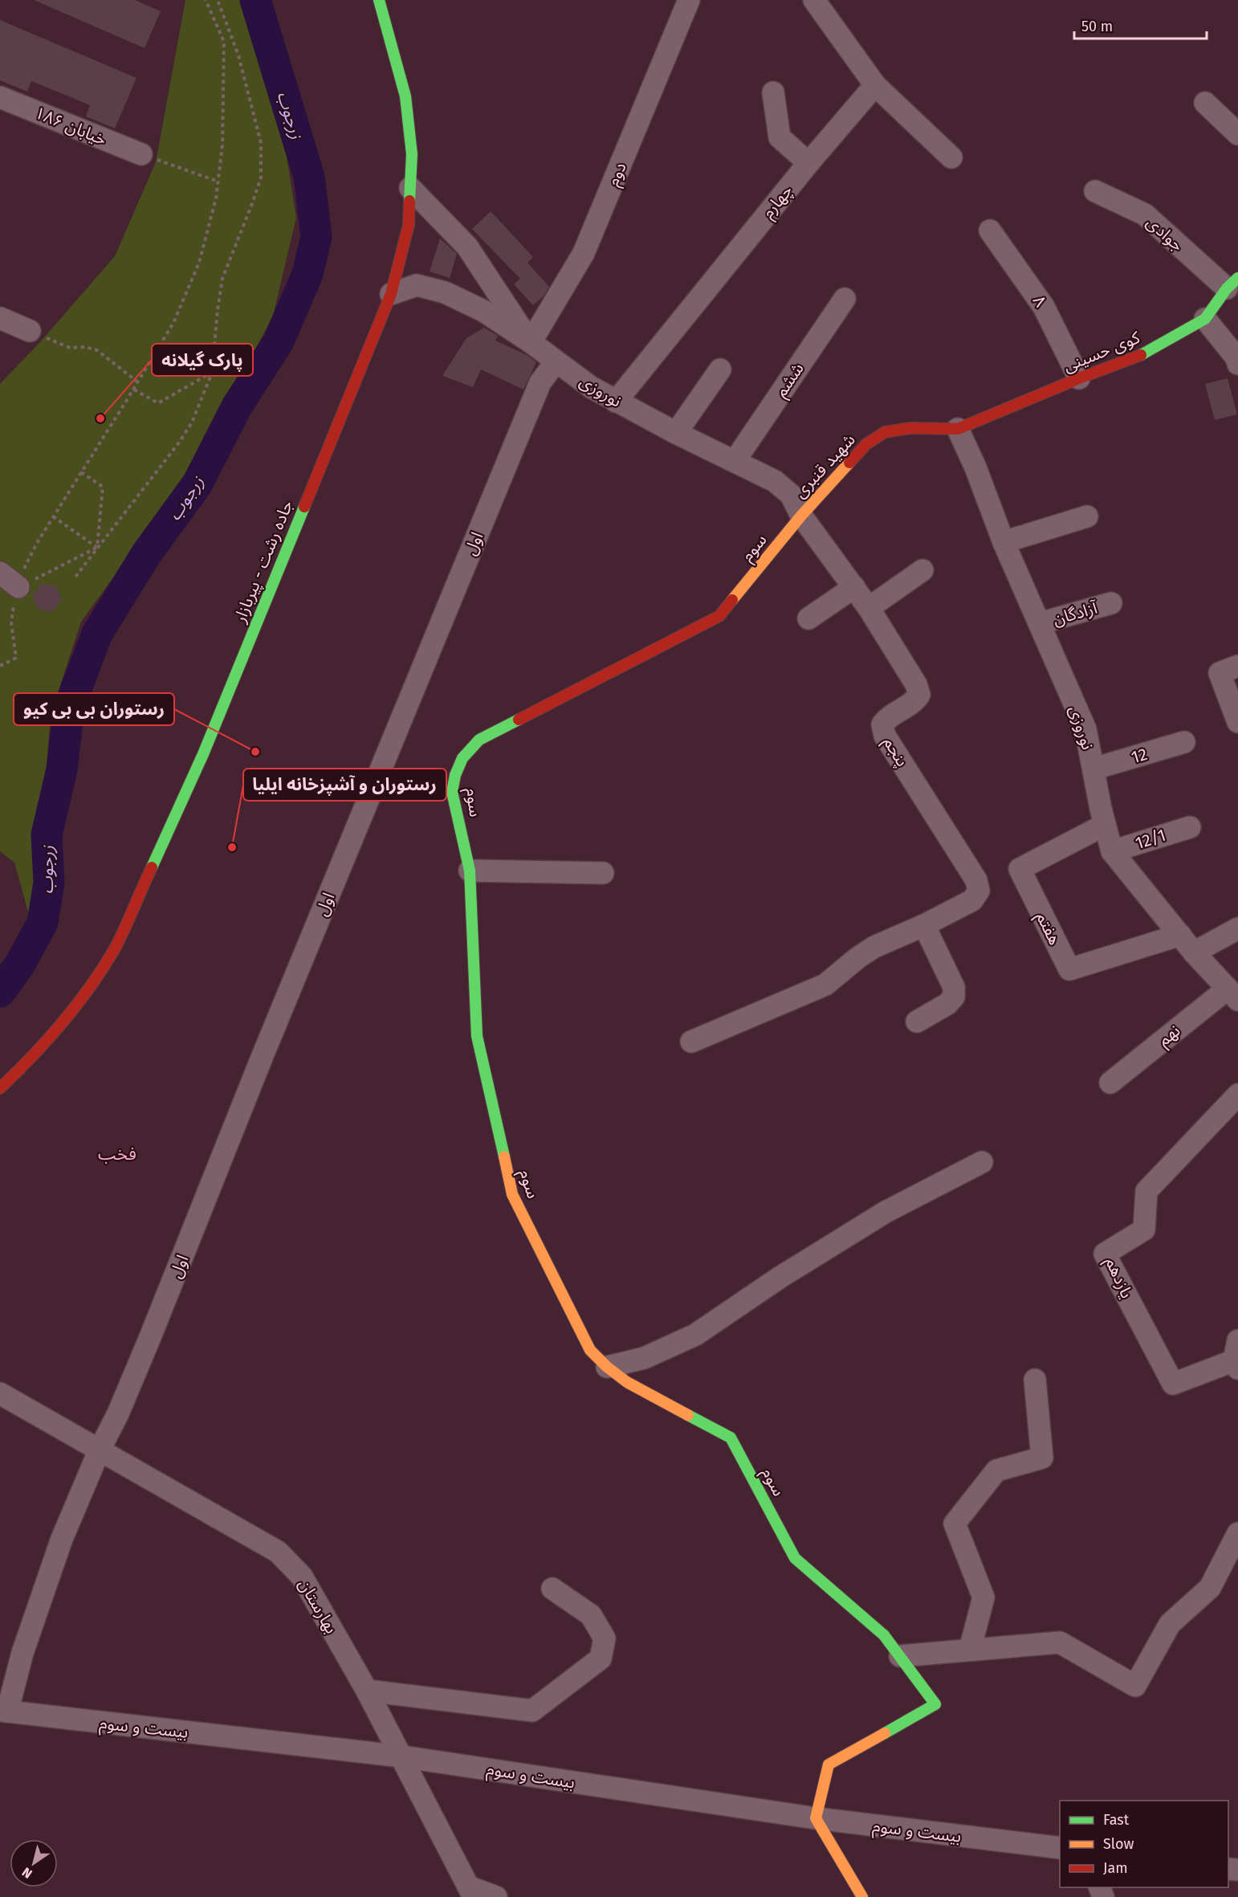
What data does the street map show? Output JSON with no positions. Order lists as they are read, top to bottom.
{
  "streets": {
    "street": [
      "خیابان ۱۸۶",
      "دوم",
      "چهارم",
      "جوادی",
      "۸",
      "کوی حسینی",
      "ششم",
      "نوروزی",
      "شهید قنبری",
      "اول",
      "سوم",
      "جاده رشت - پیربازار",
      "آزادگان",
      "پنجم",
      "12",
      "12/1",
      "هفتم",
      "نهم",
      "یازدهم",
      "بهارستان",
      "بیست و سوم"
    ]
  },
  "crossings": [
    ["دوم", "نوروزی"],
    ["چهارم", "نوروزی"],
    ["جوادی", "کوی حسینی"],
    ["۸", "کوی حسینی"],
    ["کوی حسینی", "نوروزی"],
    ["کوی حسینی", "شهید قنبری"],
    ["ششم", "نوروزی"],
    ["نوروزی", "شهید قنبری"],
    ["نوروزی", "اول"],
    ["نوروزی", "سوم"],
    ["نوروزی", "جاده رشت - پیربازار"],
    ["نوروزی", "آزادگان"],
    ["نوروزی", "پنجم"],
    ["نوروزی", "12"],
    ["نوروزی", "12/1"],
    ["نوروزی", "هفتم"],
    ["نوروزی", "نهم"],
    ["شهید قنبری", "سوم"],
    ["شهید قنبری", "پنجم"],
    ["اول", "بهارستان"],
    ["اول", "بیست و سوم"],
    ["سوم", "پنجم"],
    ["سوم", "بیست و سوم"],
    ["بهارستان", "بیست و سوم"]
  ],
  "districts": ["فخب"],
  "water": ["زرجوب"],
  "places": ["پارک گیلانه", "رستوران بی بی کیو", "رستوران و آشپزخانه ایلیا"],
  "legend": ["Fast", "Slow", "Jam"],
  "scale_bar": "50 m",
  "north": "bottom left"
}
